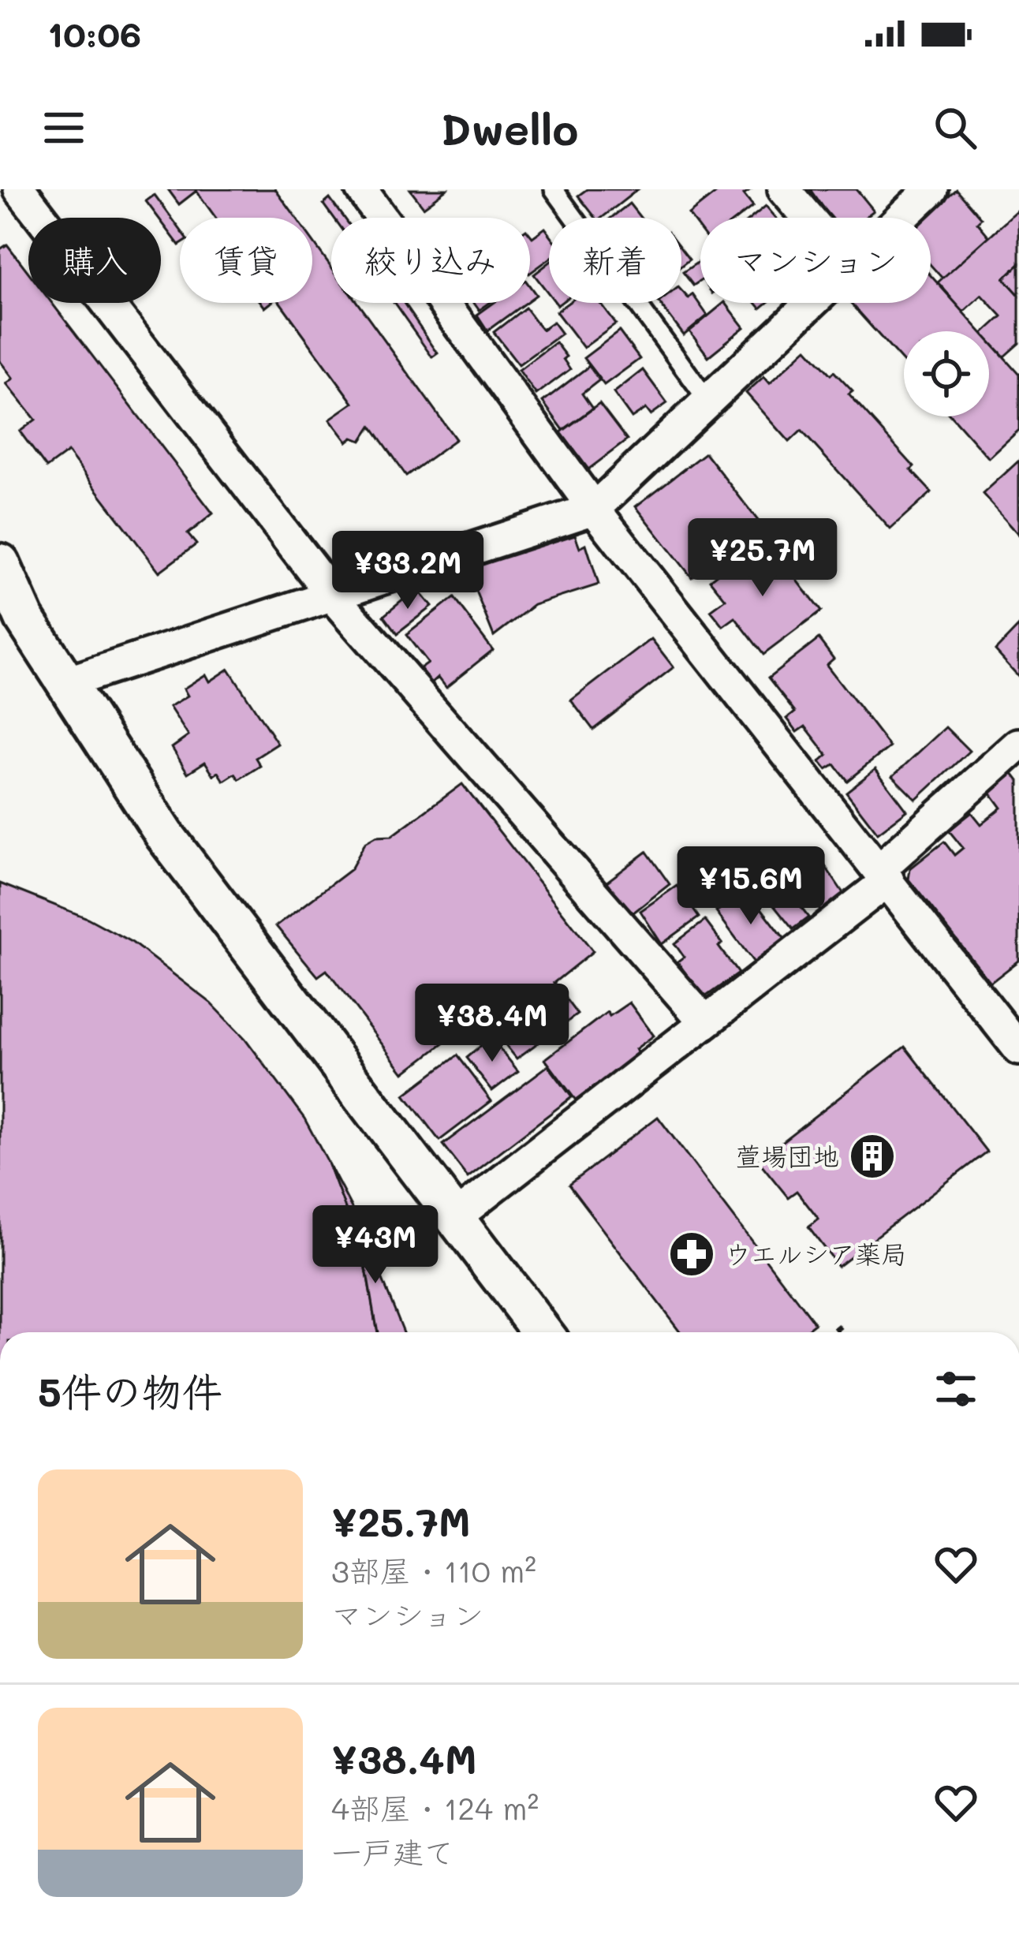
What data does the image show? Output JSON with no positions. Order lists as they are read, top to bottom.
{
  "places": {
    "building": ["萱場団地"],
    "pharmacy": ["ウエルシア薬局"]
  },
  "page": {
    "status": "10:06",
    "header": "Dwello",
    "chip": [
      "購入",
      "賃貸",
      "絞り込み",
      "新着",
      "マンション"
    ],
    "price": [
      "¥25.7M",
      "¥33.2M",
      "¥15.6M",
      "¥38.4M",
      "¥43M"
    ],
    "heading": "5件の物件",
    "list": [
      {
        "name": "¥25.7M",
        "note": "3部屋 · 110 m² · マンション"
      },
      {
        "name": "¥38.4M",
        "note": "4部屋 · 124 m² · 一戸建て"
      }
    ]
  }
}
